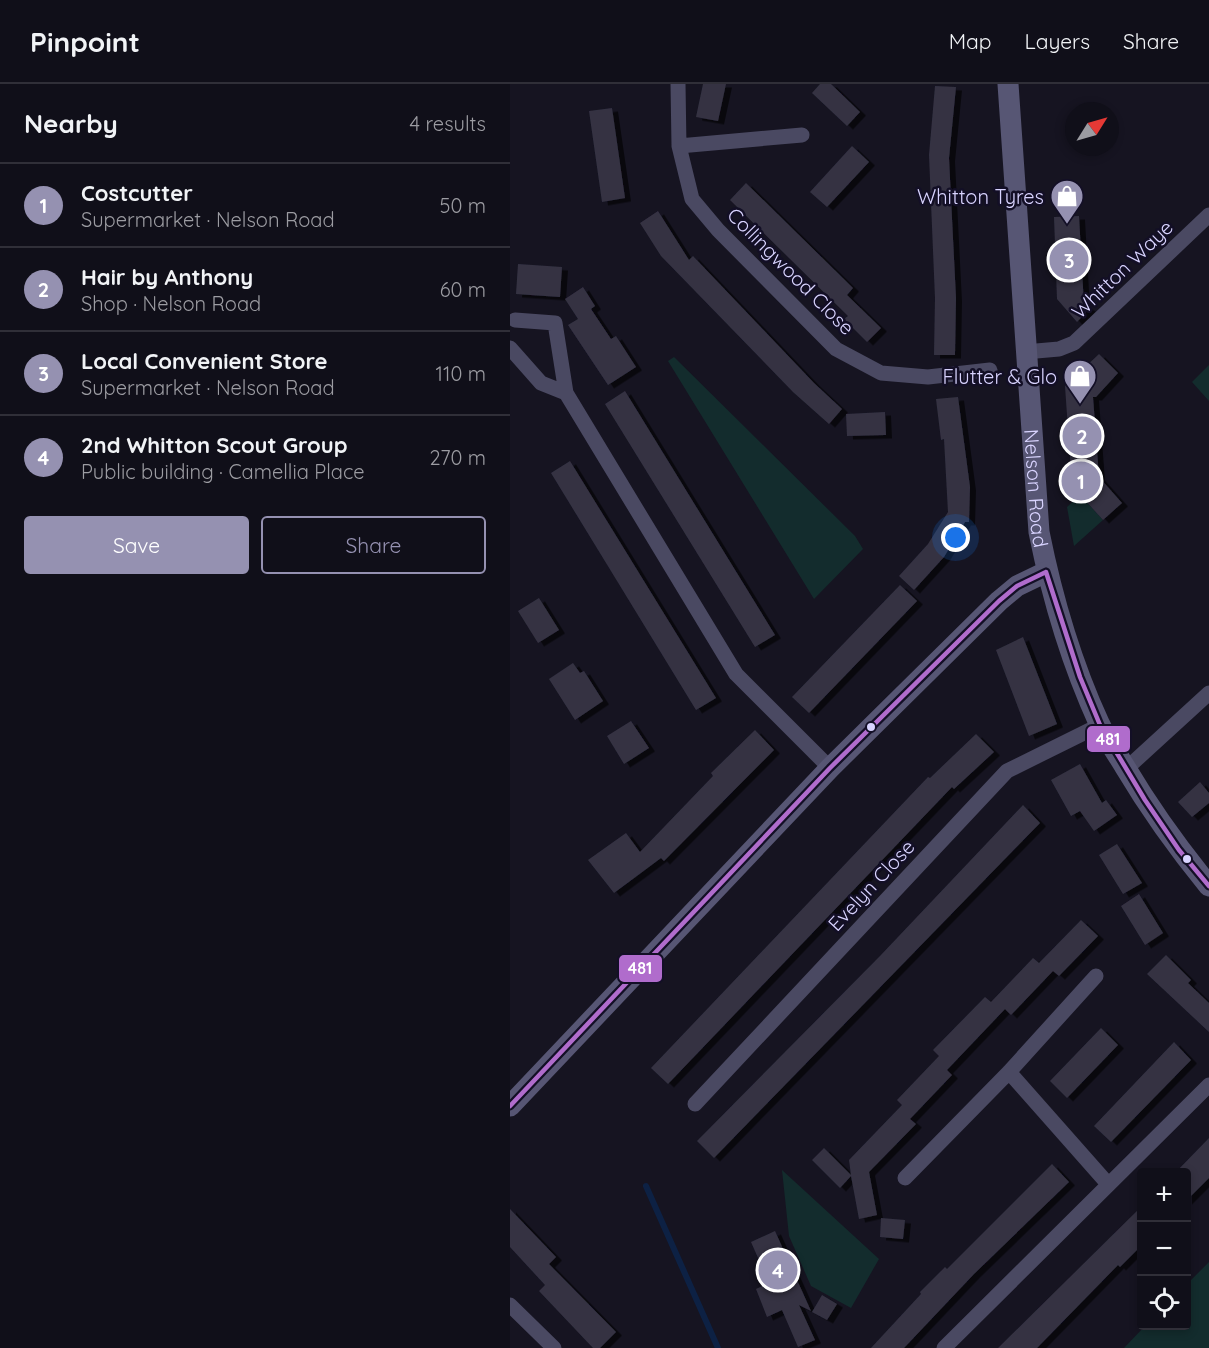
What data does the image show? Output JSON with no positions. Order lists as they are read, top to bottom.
{
  "streets": {
    "main road": ["Nelson Road"],
    "street": ["Whitton Waye", "Collingwood Close", "Evelyn Close"]
  },
  "crossings": [
    ["Whitton Waye", "Nelson Road"],
    ["Nelson Road", "Evelyn Close"]
  ],
  "places": {
    "shop": ["Whitton Tyres", "Flutter & Glo"]
  },
  "lines": ["transit line 481"],
  "north": "top right",
  "page": {
    "header": "Pinpoint",
    "nav": ["Map", "Layers", "Share"],
    "heading": ["Nearby", "4 results"],
    "list": [
      {
        "mark": "1",
        "name": "Costcutter",
        "note": "Supermarket · Nelson Road",
        "value": "50 m"
      },
      {
        "mark": "2",
        "name": "Hair by Anthony",
        "note": "Shop · Nelson Road",
        "value": "60 m"
      },
      {
        "mark": "3",
        "name": "Local Convenient Store",
        "note": "Supermarket · Nelson Road",
        "value": "110 m"
      },
      {
        "mark": "4",
        "name": "2nd Whitton Scout Group",
        "note": "Public building · Camellia Place",
        "value": "270 m"
      }
    ],
    "pins": [
      "3",
      "2",
      "1",
      "4"
    ],
    "buttons": ["Save", "Share"],
    "map_buttons": ["+", "−"]
  }
}
